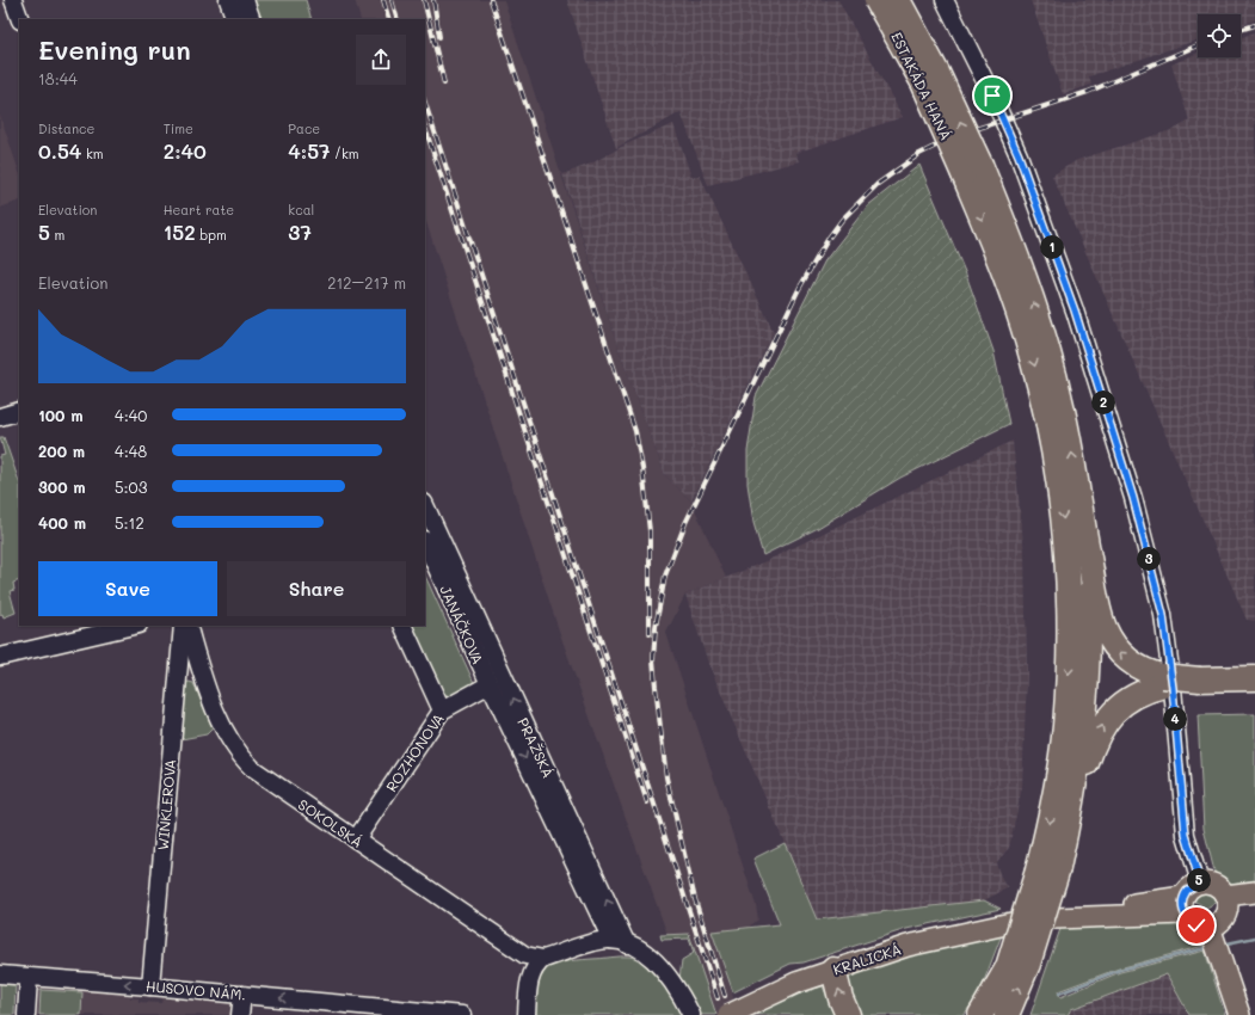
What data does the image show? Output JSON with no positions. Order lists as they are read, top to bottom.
{
  "streets": {
    "highway": ["ESTAKÁDA HANÁ"],
    "main road": ["KRALICKÁ"],
    "street": [
      "JANÁČKOVA",
      "PRAŽSKÁ",
      "ROZHONOVA",
      "WINKLEROVA",
      "SOKOLSKÁ",
      "HUSOVO NÁM."
    ]
  },
  "crossings": [
    ["JANÁČKOVA", "PRAŽSKÁ"],
    ["JANÁČKOVA", "ROZHONOVA"],
    ["PRAŽSKÁ", "ROZHONOVA"],
    ["ROZHONOVA", "SOKOLSKÁ"],
    ["WINKLEROVA", "HUSOVO NÁM."]
  ],
  "one_way": ["HUSOVO NÁM."],
  "page": {
    "heading": ["Evening run", "18:44"],
    "stats": [
      ["Distance", "0.54 km"],
      ["Time", "2:40"],
      ["Pace", "4:57 /km"],
      ["Elevation", "5 m"],
      ["Heart rate", "152 bpm"],
      ["kcal", "37"]
    ],
    "pins": [
      "1",
      "2",
      "3",
      "4",
      "5"
    ],
    "chart": ["Elevation", "212–217 m"],
    "list": [
      {
        "name": "100 m",
        "note": "4:40"
      },
      {
        "name": "200 m",
        "note": "4:48"
      },
      {
        "name": "300 m",
        "note": "5:03"
      },
      {
        "name": "400 m",
        "note": "5:12"
      }
    ],
    "buttons": ["Save", "Share"]
  }
}
